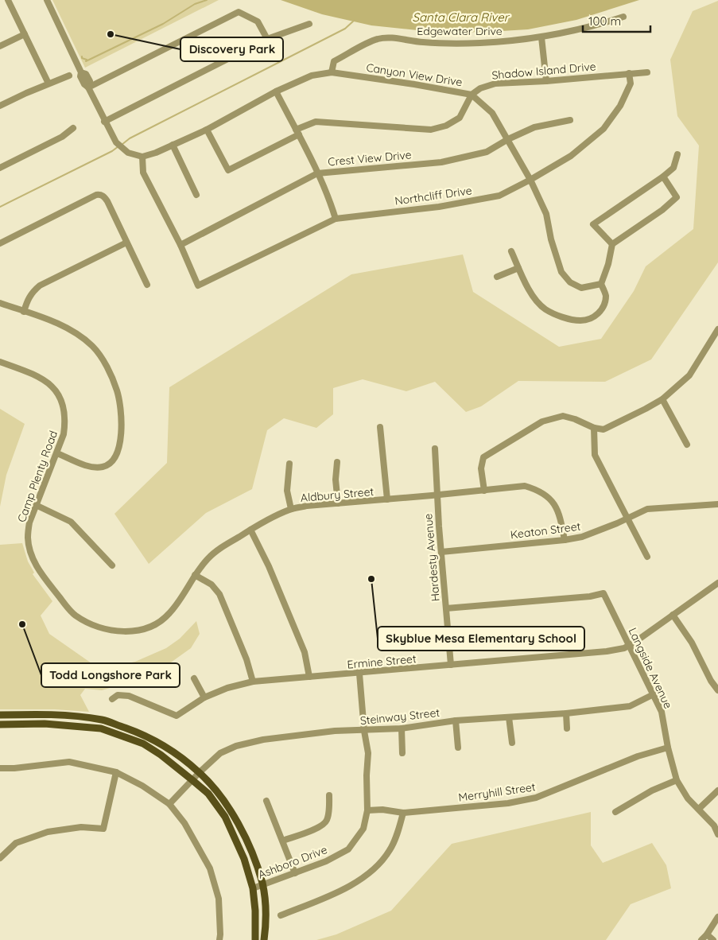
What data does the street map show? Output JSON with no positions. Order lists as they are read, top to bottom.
{
  "streets": {
    "street": [
      "Edgewater Drive",
      "Shadow Island Drive",
      "Canyon View Drive",
      "Crest View Drive",
      "Northcliff Drive",
      "Camp Plenty Road",
      "Aldbury Street",
      "Keaton Street",
      "Hardesty Avenue",
      "Ermine Street",
      "Langside Avenue",
      "Steinway Street",
      "Merryhill Street",
      "Ashboro Drive"
    ]
  },
  "crossings": [
    ["Edgewater Drive", "Canyon View Drive"],
    ["Shadow Island Drive", "Canyon View Drive"],
    ["Shadow Island Drive", "Northcliff Drive"],
    ["Canyon View Drive", "Crest View Drive"],
    ["Canyon View Drive", "Northcliff Drive"],
    ["Crest View Drive", "Northcliff Drive"],
    ["Camp Plenty Road", "Aldbury Street"],
    ["Aldbury Street", "Keaton Street"],
    ["Aldbury Street", "Hardesty Avenue"],
    ["Keaton Street", "Hardesty Avenue"],
    ["Hardesty Avenue", "Ermine Street"],
    ["Hardesty Avenue", "Langside Avenue"],
    ["Ermine Street", "Langside Avenue"],
    ["Ermine Street", "Ashboro Drive"],
    ["Langside Avenue", "Steinway Street"],
    ["Langside Avenue", "Merryhill Street"],
    ["Steinway Street", "Ashboro Drive"],
    ["Merryhill Street", "Ashboro Drive"]
  ],
  "water": ["Santa Clara River"],
  "places": ["Discovery Park", "Skyblue Mesa Elementary School", "Todd Longshore Park"],
  "scale_bar": "100 m"
}
